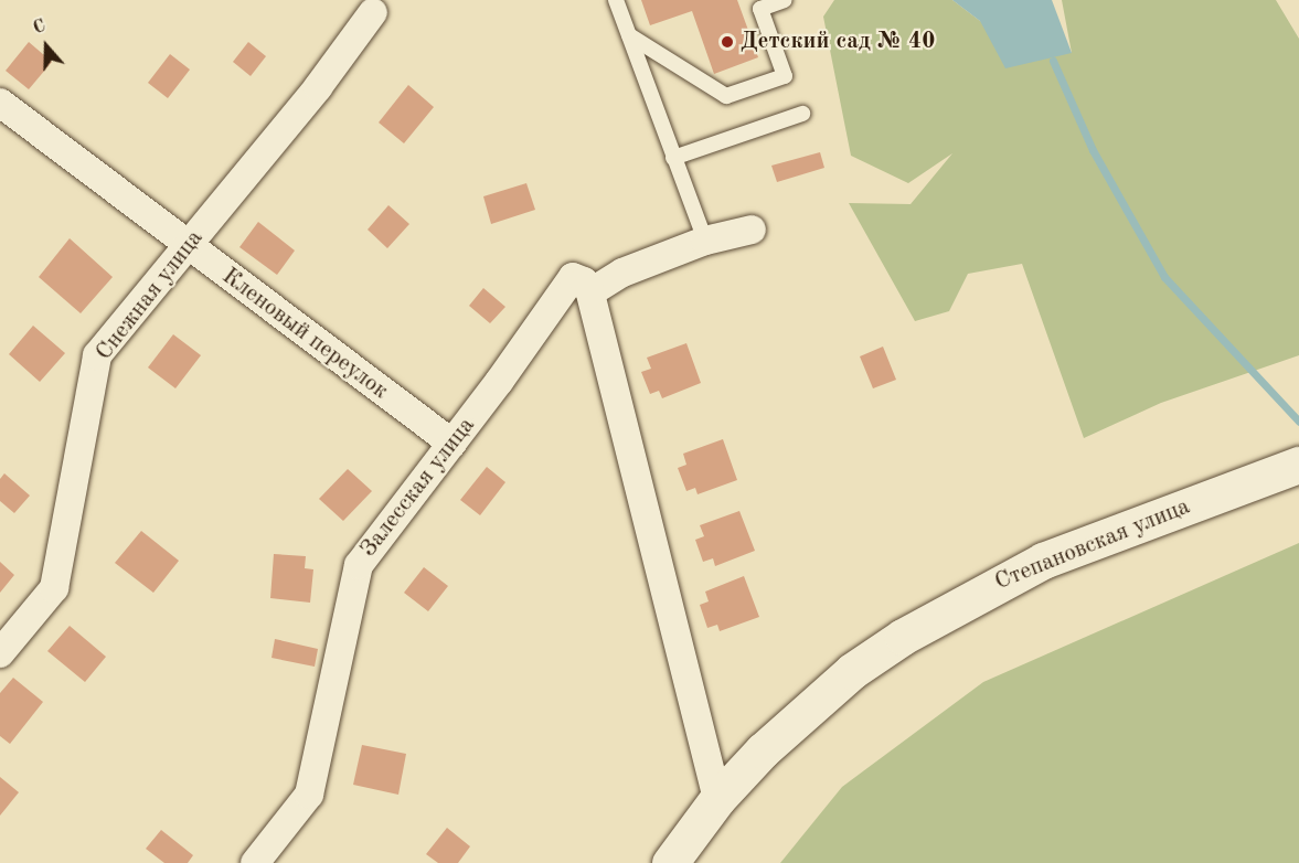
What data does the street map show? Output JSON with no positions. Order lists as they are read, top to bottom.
{
  "streets": {
    "street": [
      "Снежная улица",
      "Кленовый переулок",
      "Залесская улица",
      "Степановская улица"
    ]
  },
  "crossings": [
    ["Снежная улица", "Кленовый переулок"],
    ["Кленовый переулок", "Залесская улица"]
  ],
  "places": ["Детский сад № 40"],
  "north": "top"
}
